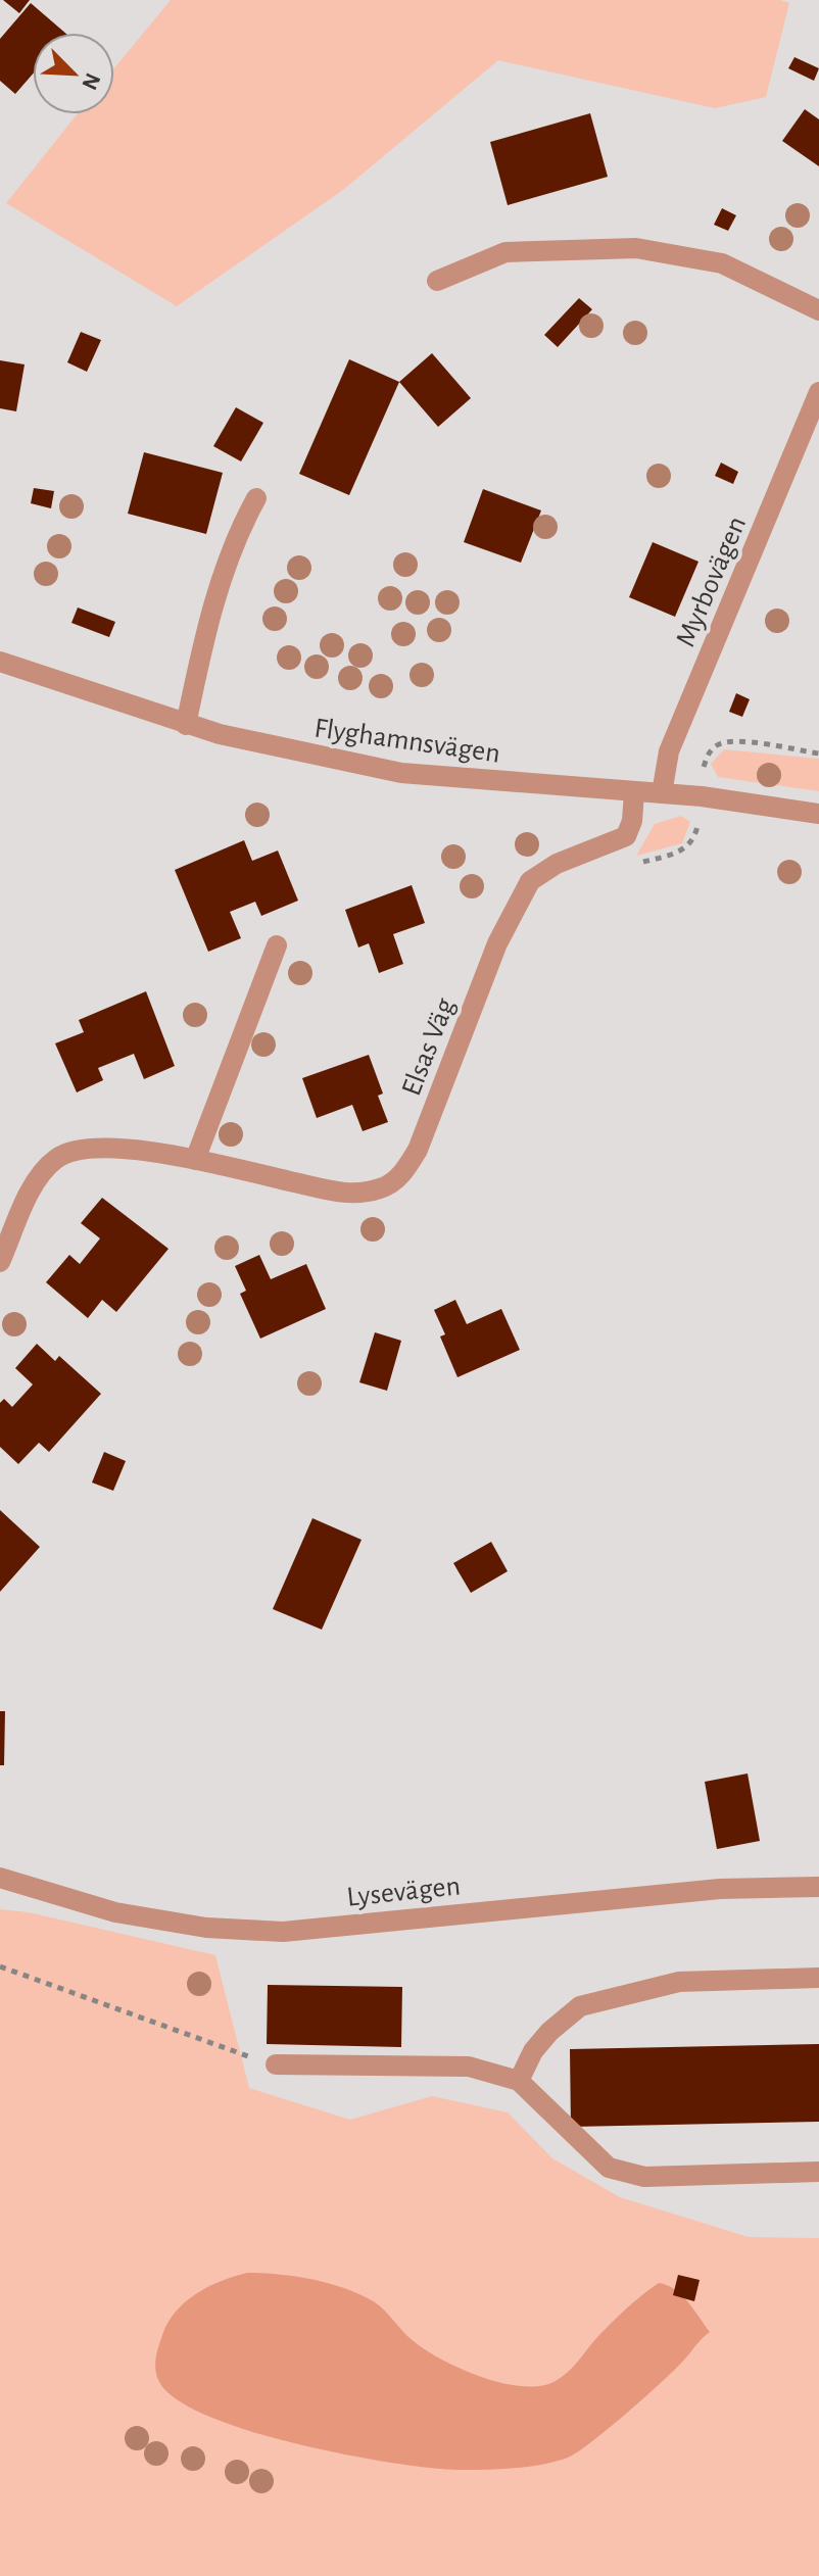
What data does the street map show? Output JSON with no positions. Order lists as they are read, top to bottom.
{
  "streets": {
    "street": [
      "Myrbovägen",
      "Flyghamnsvägen",
      "Elsas Väg",
      "Lysevägen"
    ]
  },
  "crossings": [
    ["Myrbovägen", "Flyghamnsvägen"],
    ["Flyghamnsvägen", "Elsas Väg"]
  ],
  "north": "bottom right"
}
